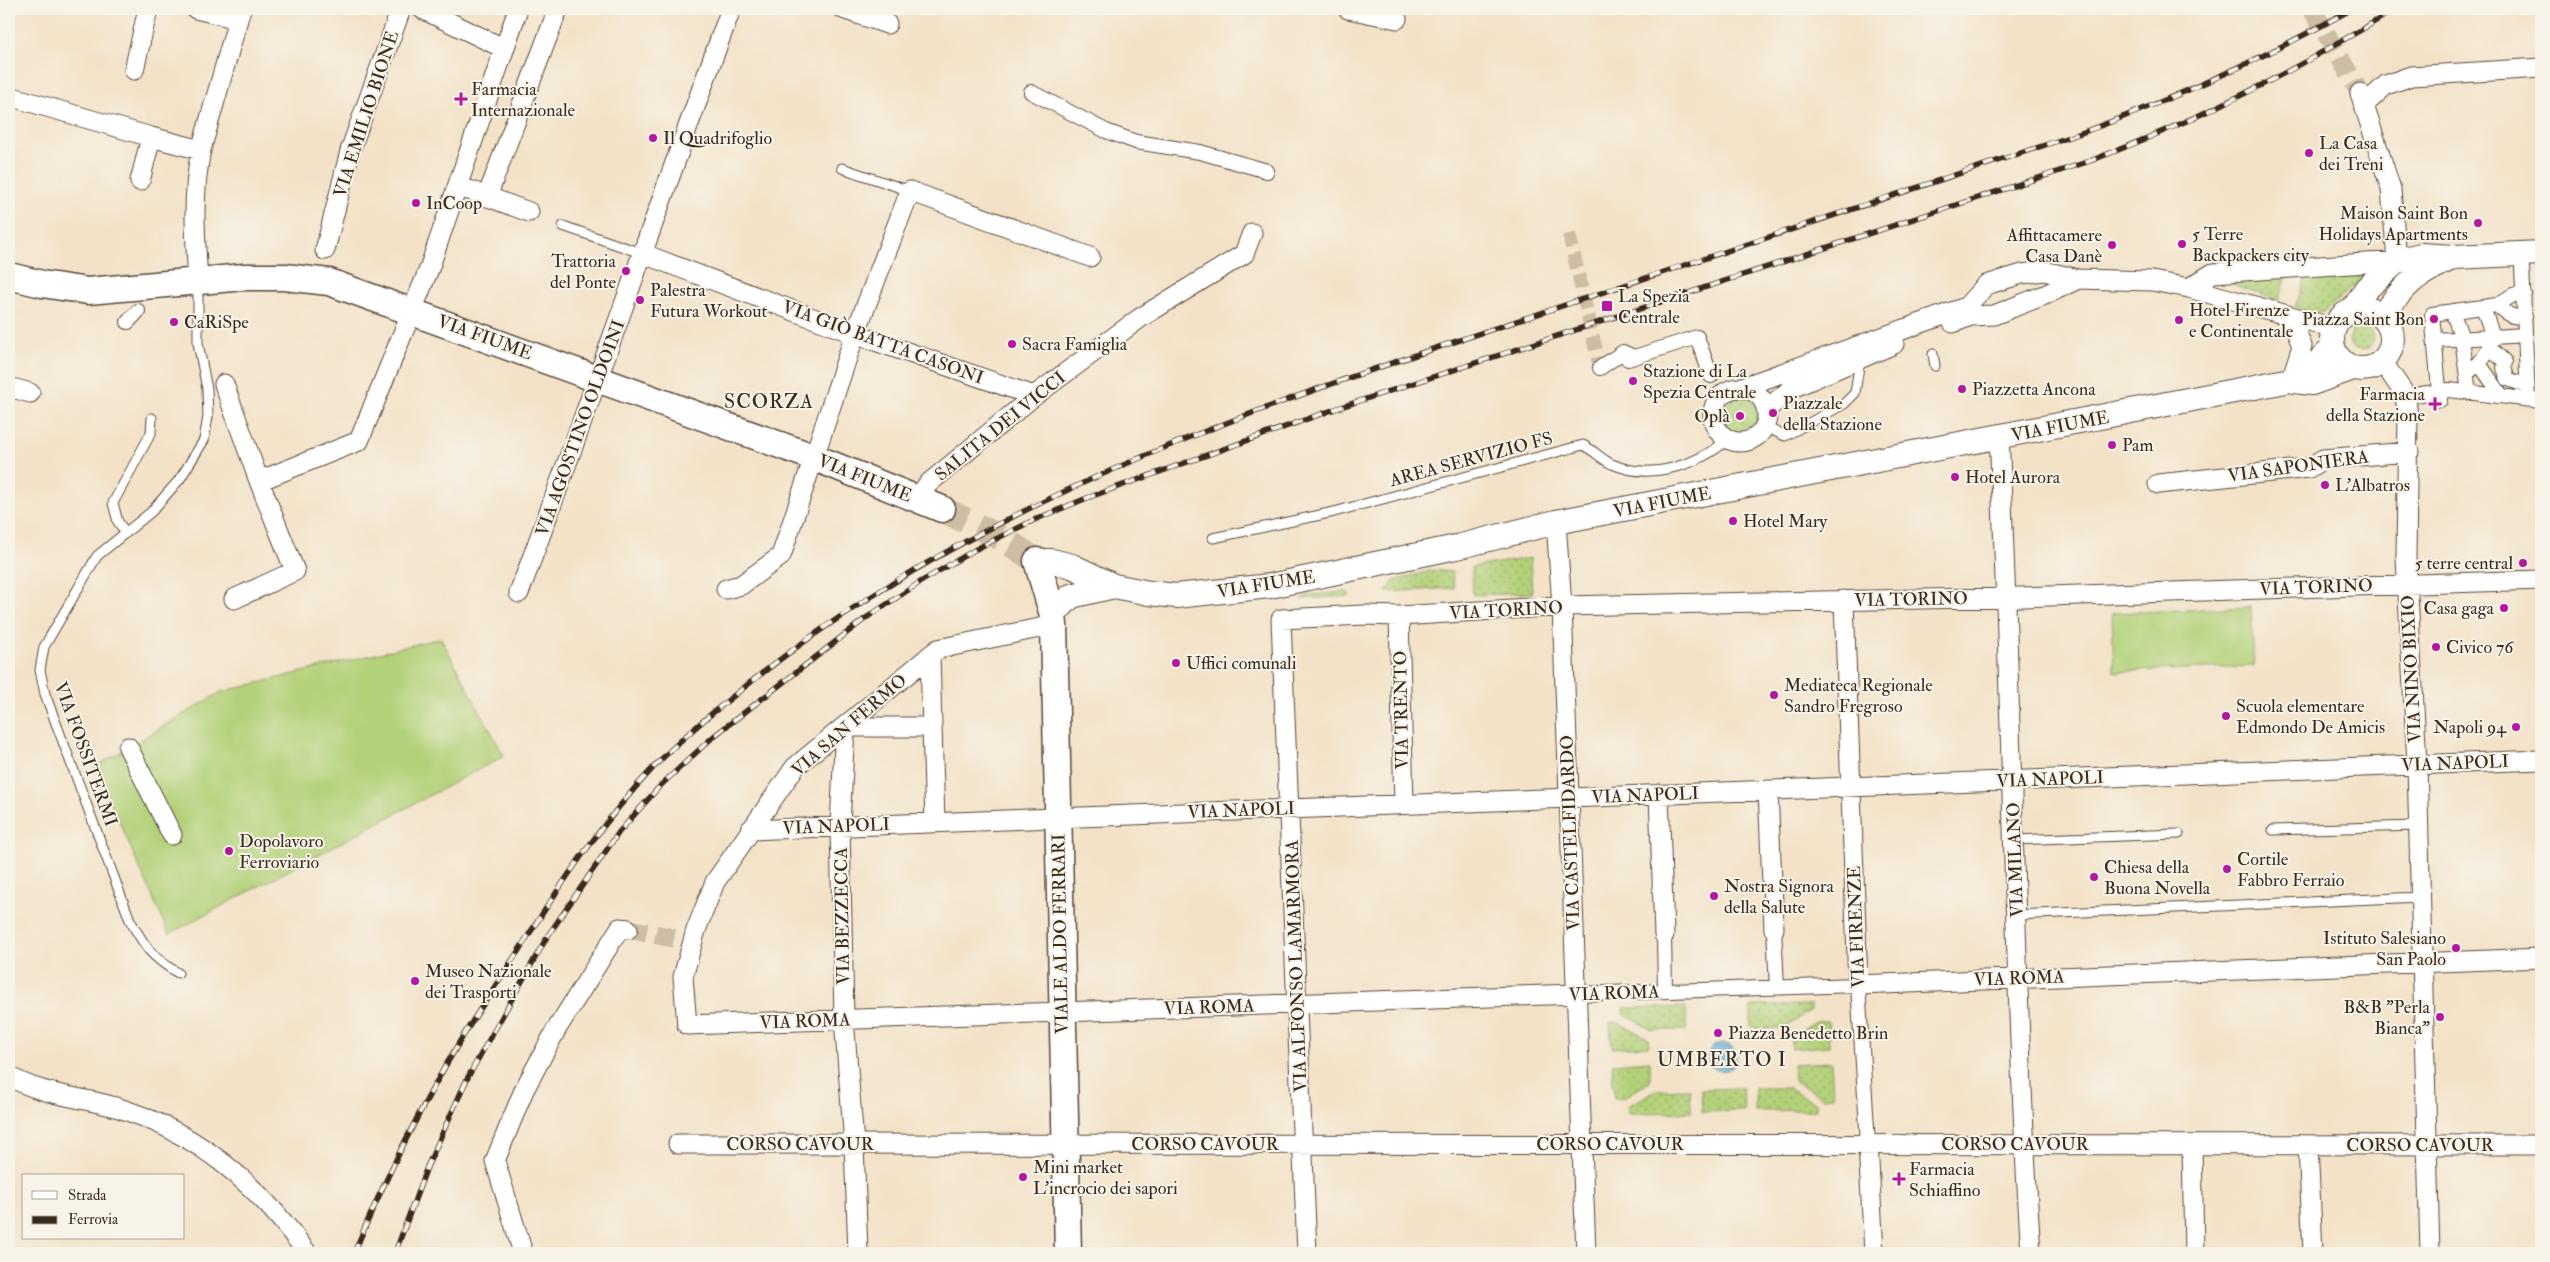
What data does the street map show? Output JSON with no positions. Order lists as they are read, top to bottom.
{
  "streets": {
    "main road": ["VIA FIUME", "VIALE ALDO FERRARI"],
    "street": [
      "VIA EMILIO BIONE",
      "VIA GIÒ BATTA CASONI",
      "SALITA DEI VICCI",
      "VIA AGOSTINO OLDOINI",
      "VIA SAPONIERA",
      "VIA TORINO",
      "VIA NINO BIXIO",
      "VIA TRENTO",
      "VIA SAN FERMO",
      "VIA NAPOLI",
      "VIA CASTELFIDARDO",
      "VIA MILANO",
      "VIA BEZZECCA",
      "VIA FIRENZE",
      "VIA ALFONSO LAMARMORA",
      "VIA ROMA",
      "CORSO CAVOUR"
    ],
    "lane": ["AREA SERVIZIO FS", "VIA FOSSITERMI"]
  },
  "crossings": [
    ["VIA FIUME", "SALITA DEI VICCI"],
    ["VIA FIUME", "VIA AGOSTINO OLDOINI"],
    ["VIA FIUME", "VIA NINO BIXIO"],
    ["VIA FIUME", "VIA FOSSITERMI"],
    ["VIA FIUME", "VIA CASTELFIDARDO"],
    ["VIA FIUME", "VIA MILANO"],
    ["VIA FIUME", "VIALE ALDO FERRARI"],
    ["VIA GIÒ BATTA CASONI", "SALITA DEI VICCI"],
    ["VIA GIÒ BATTA CASONI", "VIA AGOSTINO OLDOINI"],
    ["VIA SAPONIERA", "VIA NINO BIXIO"],
    ["VIA TORINO", "VIA NINO BIXIO"],
    ["VIA TORINO", "VIA TRENTO"],
    ["VIA TORINO", "VIA CASTELFIDARDO"],
    ["VIA TORINO", "VIA MILANO"],
    ["VIA TORINO", "VIA FIRENZE"],
    ["VIA TORINO", "VIA ALFONSO LAMARMORA"],
    ["VIA NINO BIXIO", "VIA NAPOLI"],
    ["VIA NINO BIXIO", "VIA ROMA"],
    ["VIA NINO BIXIO", "CORSO CAVOUR"],
    ["VIA TRENTO", "VIA NAPOLI"],
    ["VIA SAN FERMO", "VIA NAPOLI"],
    ["VIA SAN FERMO", "VIA BEZZECCA"],
    ["VIA SAN FERMO", "VIALE ALDO FERRARI"],
    ["VIA SAN FERMO", "VIA ROMA"],
    ["VIA NAPOLI", "VIA CASTELFIDARDO"],
    ["VIA NAPOLI", "VIA MILANO"],
    ["VIA NAPOLI", "VIA BEZZECCA"],
    ["VIA NAPOLI", "VIA FIRENZE"],
    ["VIA NAPOLI", "VIALE ALDO FERRARI"],
    ["VIA NAPOLI", "VIA ALFONSO LAMARMORA"],
    ["VIA CASTELFIDARDO", "VIA ROMA"],
    ["VIA CASTELFIDARDO", "CORSO CAVOUR"],
    ["VIA MILANO", "VIA ROMA"],
    ["VIA MILANO", "CORSO CAVOUR"],
    ["VIA BEZZECCA", "VIA ROMA"],
    ["VIA BEZZECCA", "CORSO CAVOUR"],
    ["VIA FIRENZE", "VIA ROMA"],
    ["VIA FIRENZE", "CORSO CAVOUR"],
    ["VIALE ALDO FERRARI", "VIA ROMA"],
    ["VIALE ALDO FERRARI", "CORSO CAVOUR"],
    ["VIA ALFONSO LAMARMORA", "VIA ROMA"],
    ["VIA ALFONSO LAMARMORA", "CORSO CAVOUR"]
  ],
  "districts": ["SCORZA", "UMBERTO I"],
  "places": {
    "health": ["Farmacia Internazionale", "Farmacia della Stazione", "Farmacia Schiaffino"],
    "other": [
      "Il Quadrifoglio",
      "La Casa dei Treni",
      "InCoop",
      "Maison Saint Bon Holidays Apartments",
      "5 Terre Backpackers city",
      "Affittacamere Casa Danè",
      "Trattoria del Ponte",
      "Palestra Futura Workout",
      "Piazza Saint Bon",
      "Hotel Firenze e Continentale",
      "CaRiSpe",
      "Sacra Famiglia",
      "Stazione di La Spezia Centrale",
      "Piazzetta Ancona",
      "Piazzale della Stazione",
      "Oplà",
      "Pam",
      "Hotel Aurora",
      "L'Albatros",
      "Hotel Mary",
      "5 terre central",
      "Casa gaga",
      "Civico 76",
      "Uffici comunali",
      "Mediateca Regionale Sandro Fregroso",
      "Scuola elementare Edmondo De Amicis",
      "Napoli 94",
      "Dopolavoro Ferroviario",
      "Cortile Fabbro Ferraio",
      "Chiesa della Buona Novella",
      "Nostra Signora della Salute",
      "Istituto Salesiano San Paolo",
      "Museo Nazionale dei Trasporti",
      "B&B \"Perla Bianca\"",
      "Piazza Benedetto Brin",
      "Mini market L'incrocio dei sapori"
    ],
    "transit": ["La Spezia Centrale"]
  },
  "legend": ["Strada", "Ferrovia"]
}
